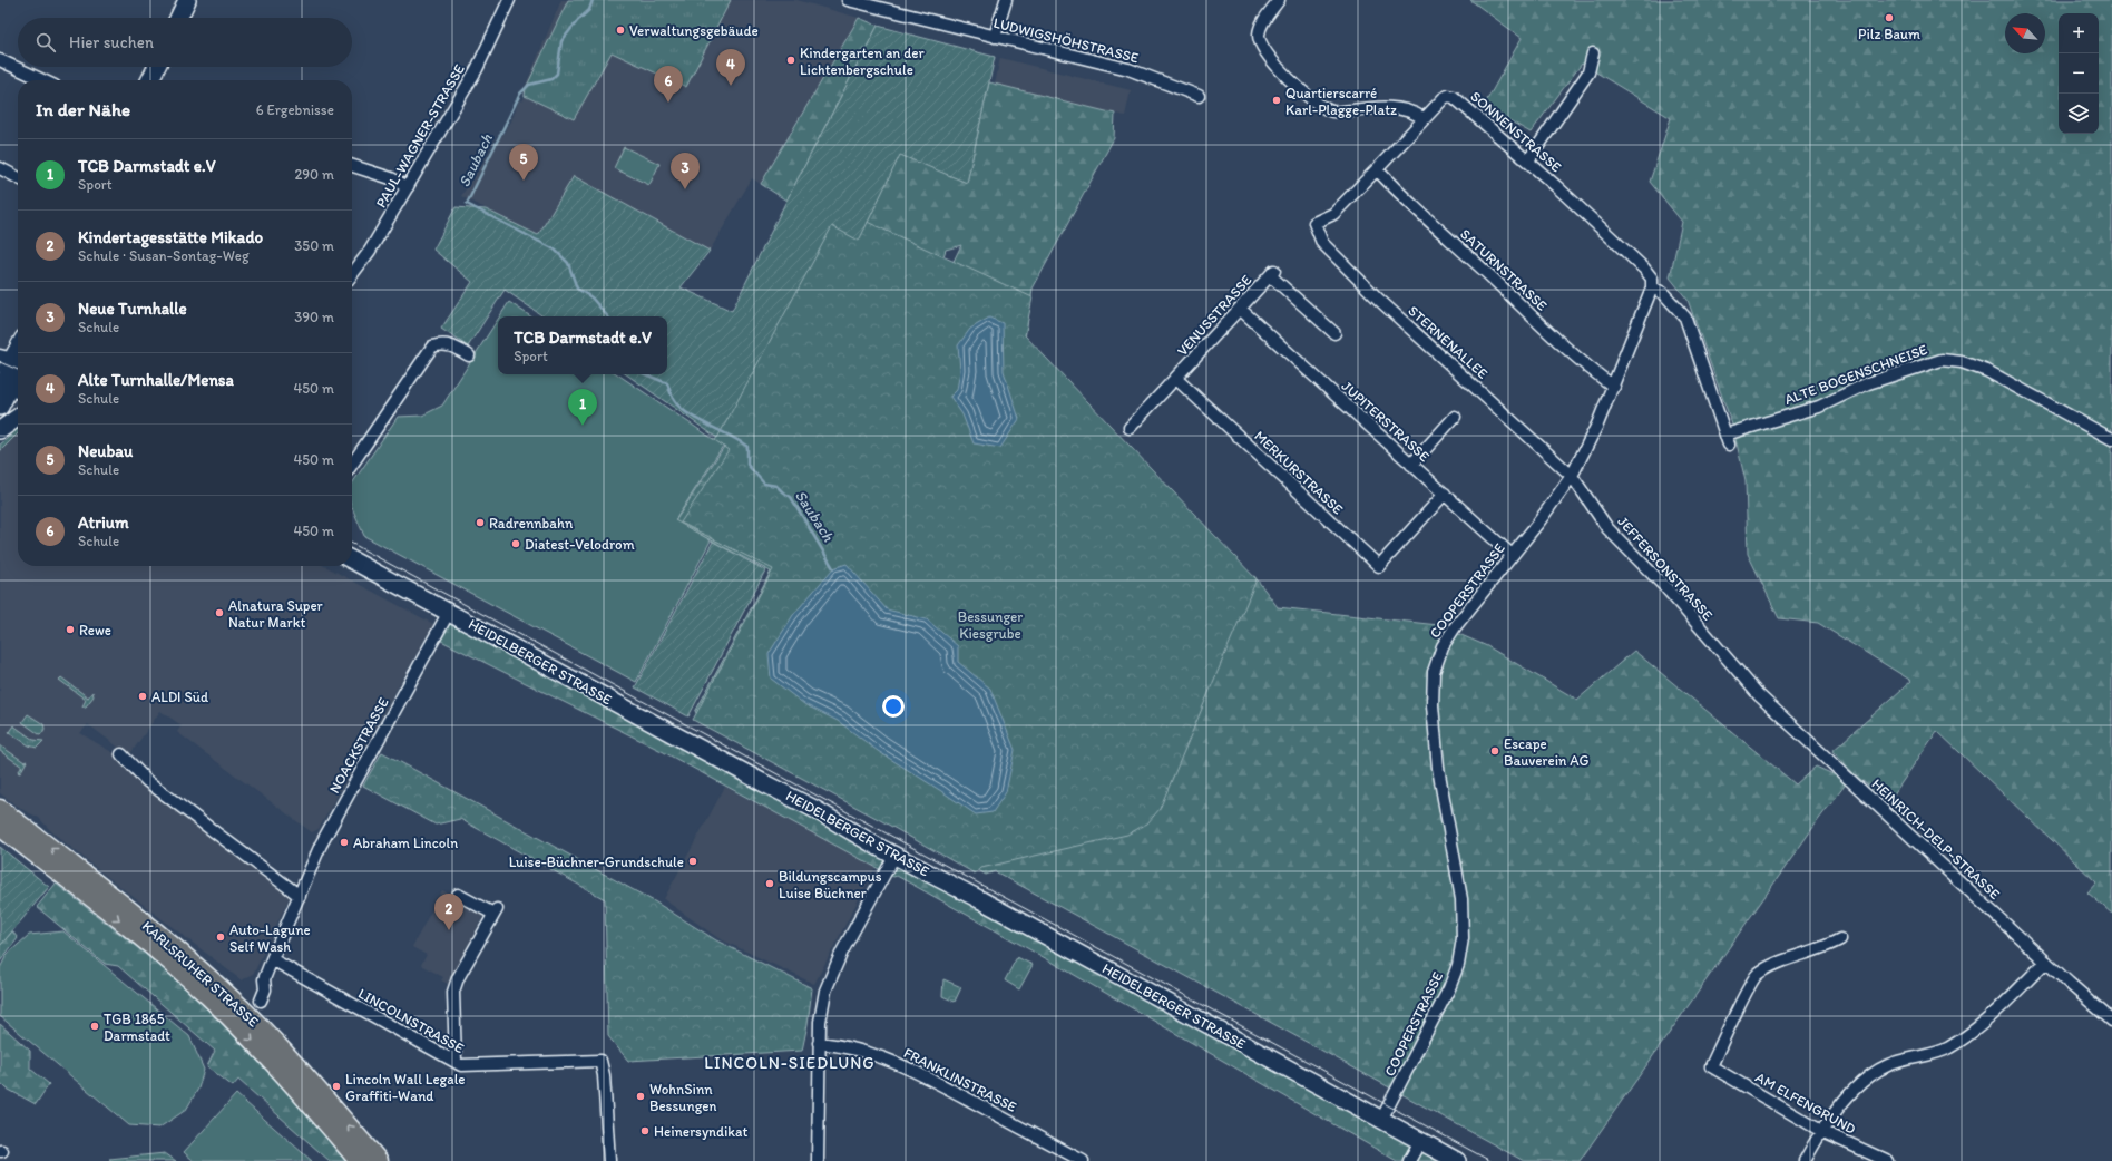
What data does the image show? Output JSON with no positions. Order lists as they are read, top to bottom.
{
  "streets": {
    "main road": ["KARLSRUHER STRASSE"],
    "street": [
      "LUDWIGSHÖHSTRASSE",
      "SONNENSTRASSE",
      "PAUL-WAGNER-STRASSE",
      "SATURNSTRASSE",
      "VENUSSTRASSE",
      "STERNENALLEE",
      "ALTE BOGENSCHNEISE",
      "JUPITERSTRASSE",
      "MERKURSTRASSE",
      "JEFFERSONSTRASSE",
      "COOPERSTRASSE",
      "HEIDELBERGER STRASSE",
      "NOACKSTRASSE",
      "HEINRICH-DELP-STRASSE",
      "LINCOLNSTRASSE",
      "FRANKLINSTRASSE",
      "AM ELFENGRUND"
    ]
  },
  "crossings": [
    ["SONNENSTRASSE", "SATURNSTRASSE"],
    ["SONNENSTRASSE", "STERNENALLEE"],
    ["SONNENSTRASSE", "ALTE BOGENSCHNEISE"],
    ["SONNENSTRASSE", "COOPERSTRASSE"],
    ["SATURNSTRASSE", "COOPERSTRASSE"],
    ["VENUSSTRASSE", "JUPITERSTRASSE"],
    ["VENUSSTRASSE", "MERKURSTRASSE"],
    ["STERNENALLEE", "JEFFERSONSTRASSE"],
    ["STERNENALLEE", "COOPERSTRASSE"],
    ["ALTE BOGENSCHNEISE", "COOPERSTRASSE"],
    ["JUPITERSTRASSE", "MERKURSTRASSE"],
    ["JUPITERSTRASSE", "COOPERSTRASSE"],
    ["JEFFERSONSTRASSE", "COOPERSTRASSE"],
    ["JEFFERSONSTRASSE", "HEINRICH-DELP-STRASSE"],
    ["COOPERSTRASSE", "HEIDELBERGER STRASSE"],
    ["HEIDELBERGER STRASSE", "NOACKSTRASSE"],
    ["NOACKSTRASSE", "LINCOLNSTRASSE"]
  ],
  "districts": ["LINCOLN-SIEDLUNG"],
  "water": ["Saubach"],
  "parks": ["Bessunger Kiesgrube"],
  "places": [
    "Pilz Baum",
    "Verwaltungsgebäude",
    "Kindergarten an der Lichtenbergschule",
    "Quartierscarré Karl-Plagge-Platz",
    "Radrennbahn",
    "Diatest-Velodrom",
    "Alnatura Super Natur Markt",
    "Rewe",
    "ALDI Süd",
    "Escape Bauverein AG",
    "Abraham Lincoln",
    "Luise-Büchner-Grundschule",
    "Bildungscampus Luise Büchner",
    "Auto-Lagune Self Wash",
    "TGB 1865 Darmstadt",
    "Lincoln Wall Legale Graffiti-Wand",
    "WohnSinn Bessungen",
    "Heinersyndikat"
  ],
  "north": "top left",
  "page": {
    "map_buttons": ["+", "−"],
    "search": "Hier suchen",
    "pins": [
      "4",
      "6",
      "5",
      "3",
      "1",
      "2"
    ],
    "heading": ["In der Nähe", "6 Ergebnisse"],
    "list": [
      {
        "mark": "1",
        "name": "TCB Darmstadt e.V",
        "note": "Sport",
        "value": "290 m"
      },
      {
        "mark": "2",
        "name": "Kindertagesstätte Mikado",
        "note": "Schule · Susan-Sontag-Weg",
        "value": "350 m"
      },
      {
        "mark": "3",
        "name": "Neue Turnhalle",
        "note": "Schule",
        "value": "390 m"
      },
      {
        "mark": "4",
        "name": "Alte Turnhalle/Mensa",
        "note": "Schule",
        "value": "450 m"
      },
      {
        "mark": "5",
        "name": "Neubau",
        "note": "Schule",
        "value": "450 m"
      },
      {
        "mark": "6",
        "name": "Atrium",
        "note": "Schule",
        "value": "450 m"
      }
    ],
    "popup": ["TCB Darmstadt e.V", "Sport"]
  }
}
